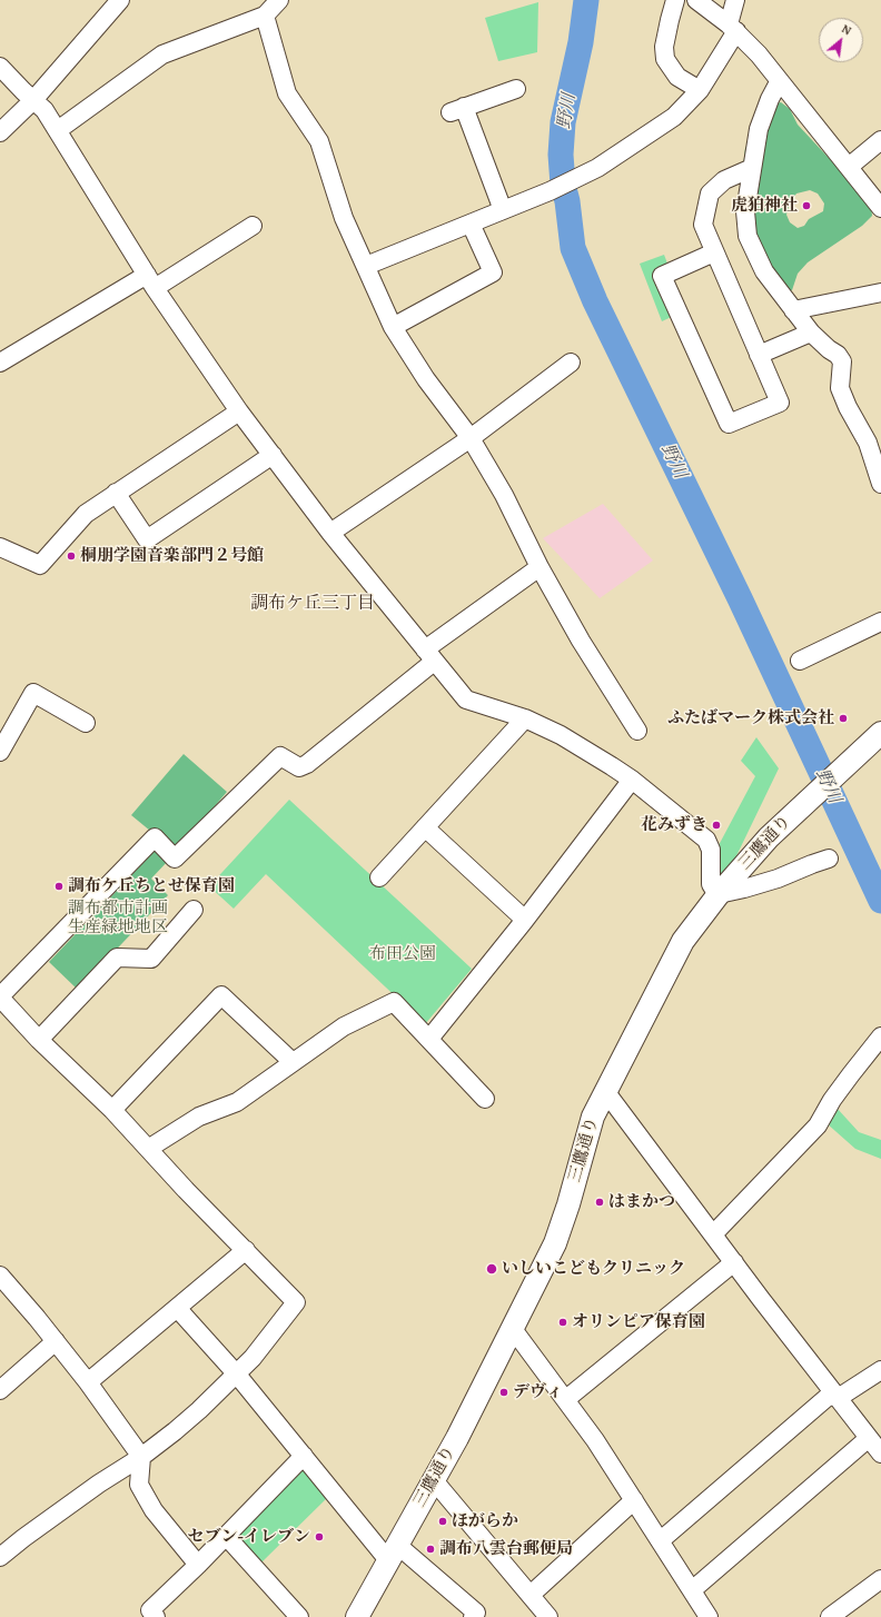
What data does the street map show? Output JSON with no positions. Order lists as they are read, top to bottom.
{
  "streets": {
    "main road": ["三鷹通り"]
  },
  "districts": ["調布ケ丘三丁目"],
  "water": ["野川"],
  "parks": ["調布都市計画 生産緑地地区", "布田公園"],
  "places": [
    "虎狛神社",
    "桐朋学園音楽部門２号館",
    "ふたばマーク株式会社",
    "花みずき",
    "調布ケ丘ちとせ保育園",
    "はまかつ",
    "いしいこどもクリニック",
    "オリンピア保育園",
    "デヴィ",
    "ほがらか",
    "セブン-イレブン",
    "調布八雲台郵便局"
  ],
  "north": "top right"
}
